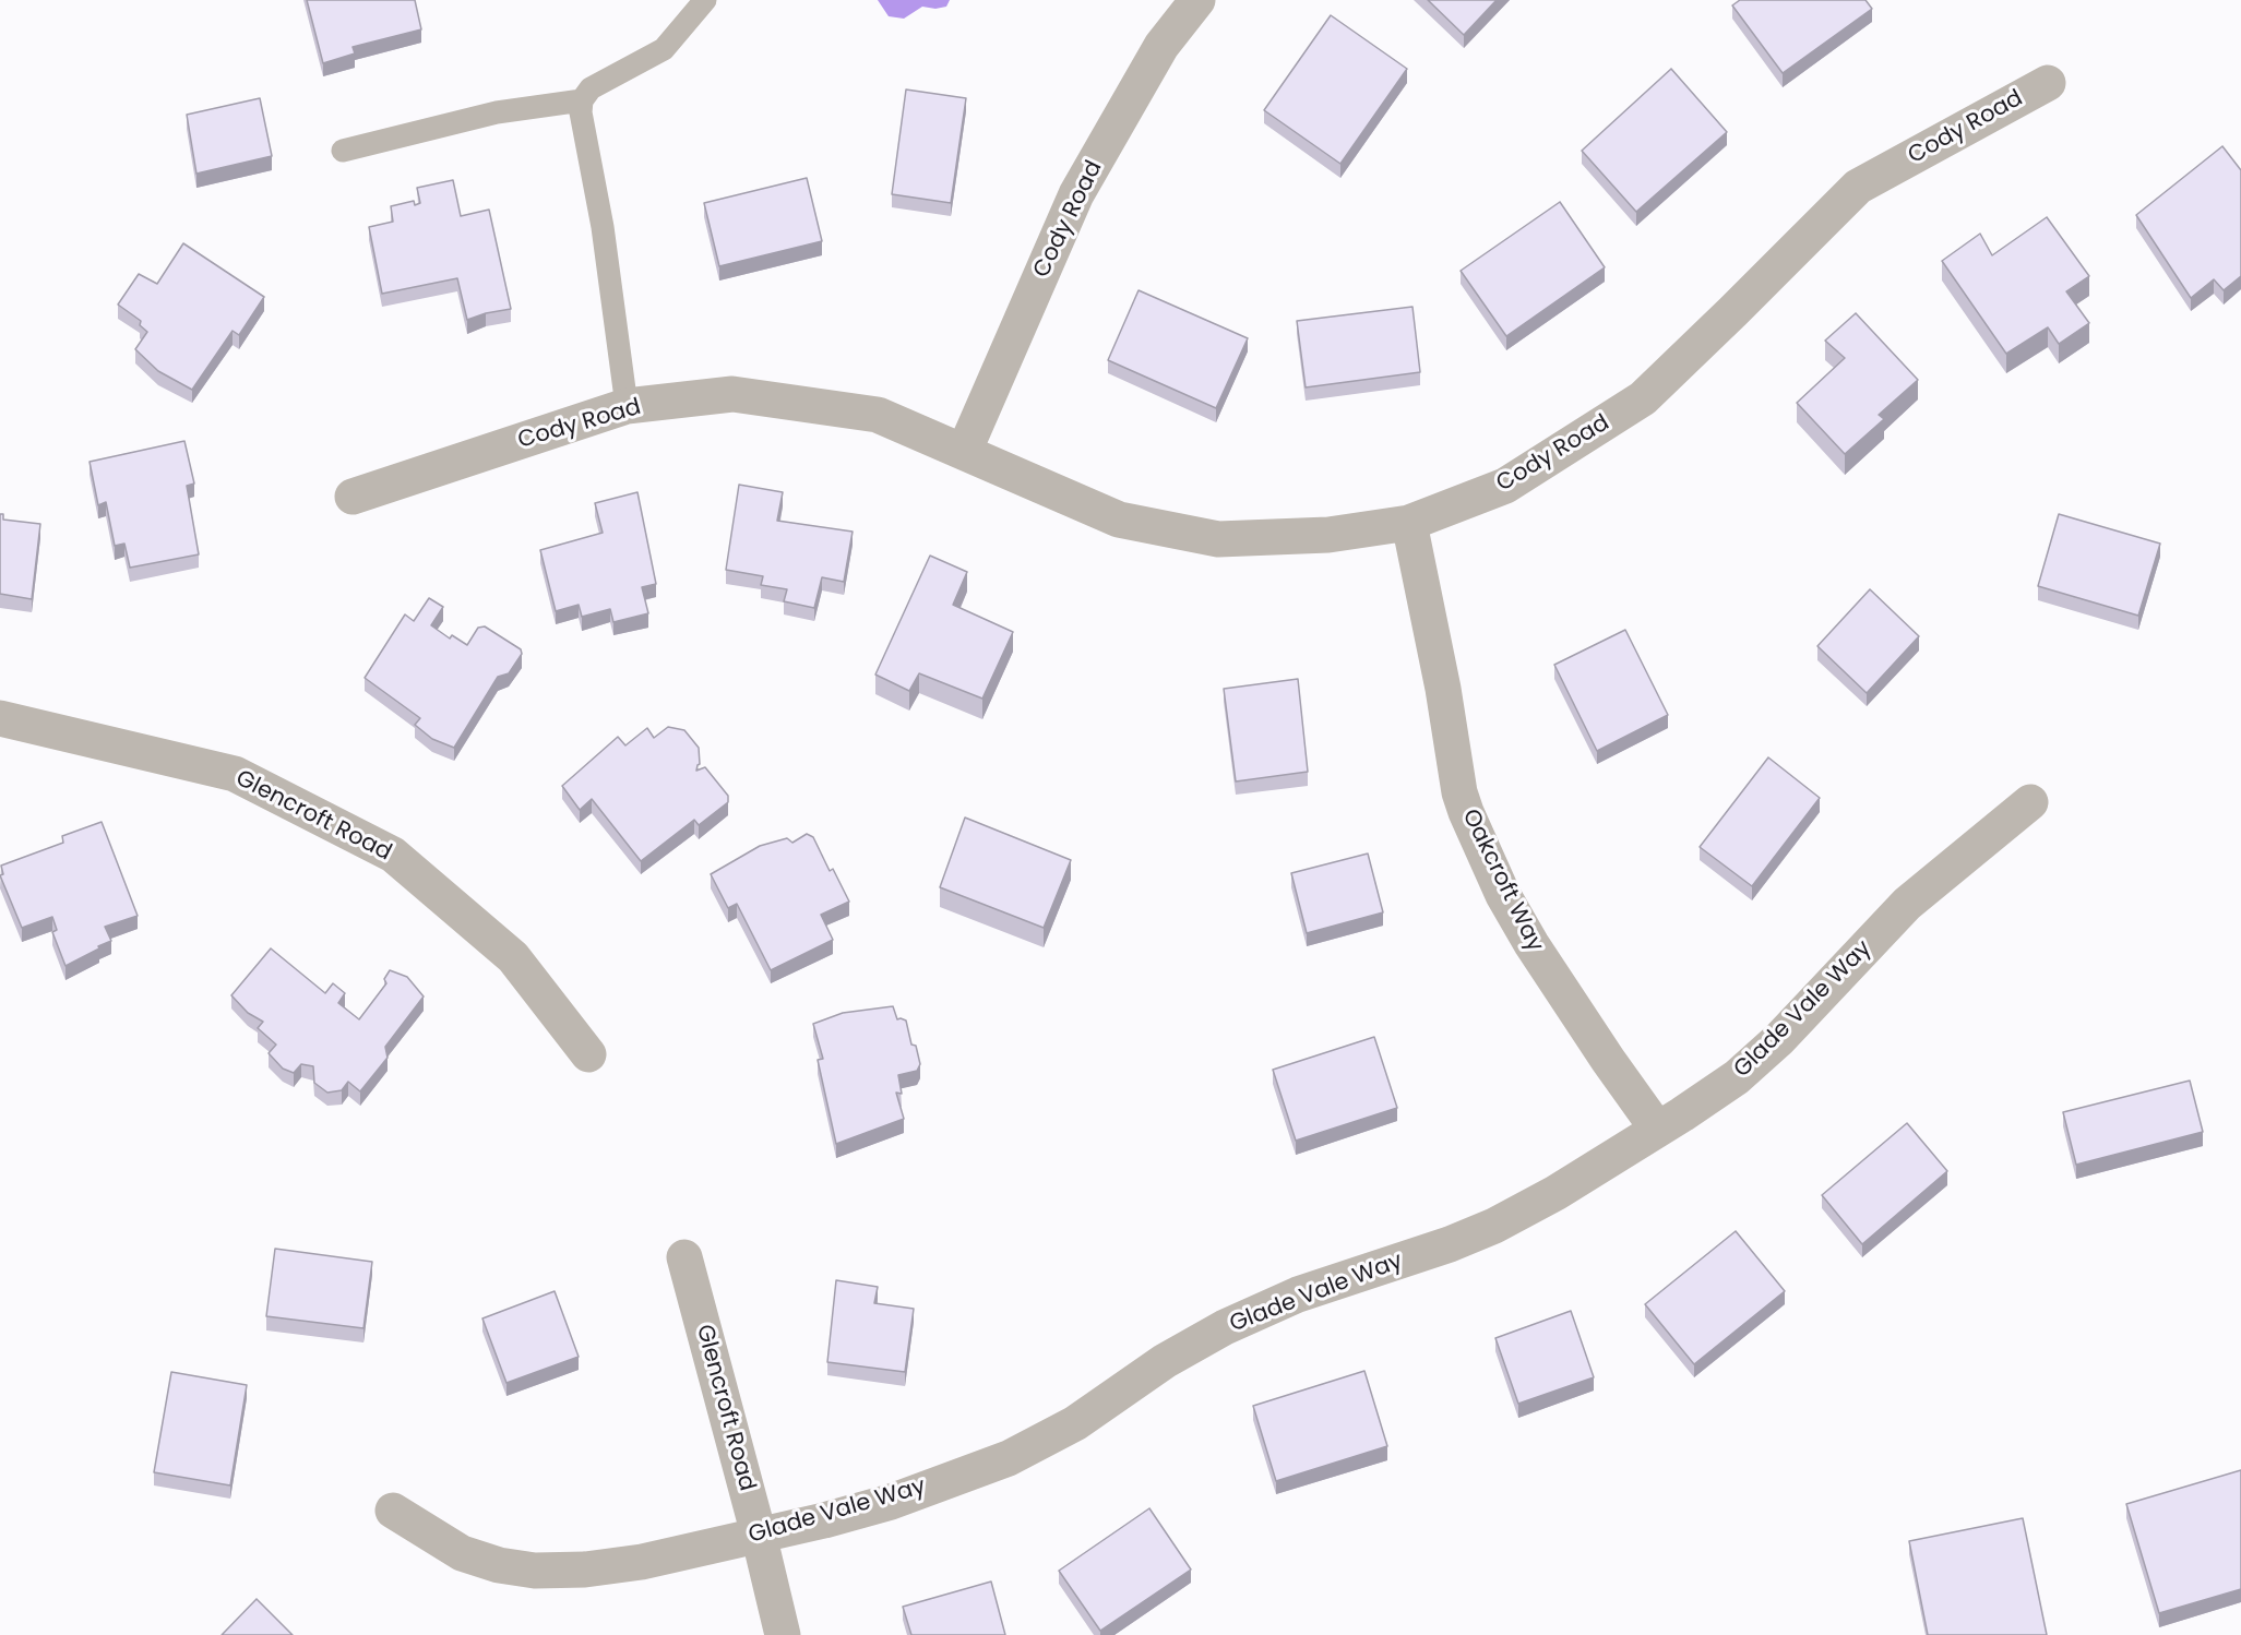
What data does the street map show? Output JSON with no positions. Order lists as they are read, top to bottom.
{
  "streets": {
    "street": [
      "Cody Road",
      "Glencroft Road",
      "Oakcroft Way",
      "Glade Vale Way"
    ]
  },
  "crossings": [
    ["Cody Road", "Oakcroft Way"],
    ["Glencroft Road", "Glade Vale Way"],
    ["Oakcroft Way", "Glade Vale Way"]
  ]
}
